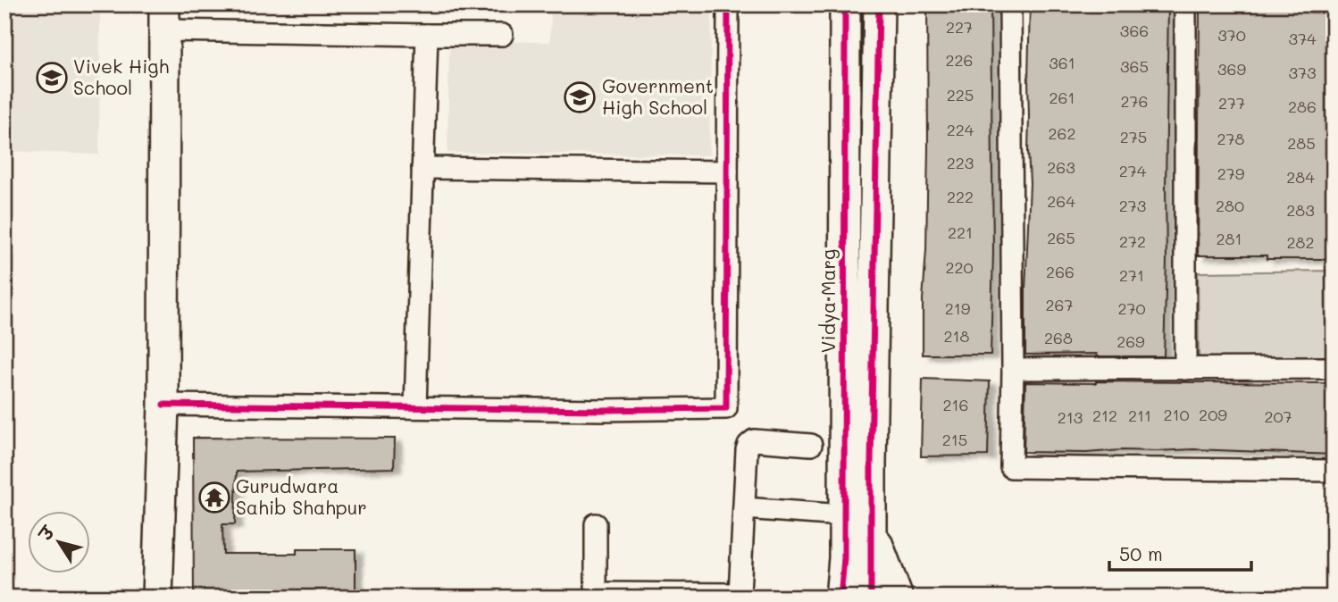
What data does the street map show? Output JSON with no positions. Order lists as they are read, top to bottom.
{
  "streets": {
    "main road": ["Vidya Marg"]
  },
  "places": {
    "school or university": ["Vivek High School", "Government High School"],
    "temple": ["Gurudwara Sahib Shahpur"]
  },
  "house_numbers": [
    "227",
    "366",
    "370",
    "374",
    "226",
    "361",
    "365",
    "369",
    "373",
    "225",
    "261",
    "276",
    "277",
    "286",
    "224",
    "262",
    "275",
    "278",
    "285",
    "223",
    "263",
    "274",
    "279",
    "284",
    "222",
    "264",
    "273",
    "280",
    "283",
    "221",
    "265",
    "281",
    "272",
    "282",
    "220",
    "266",
    "271",
    "267",
    "219",
    "270",
    "218",
    "268",
    "269",
    "216",
    "210",
    "209",
    "212",
    "211",
    "207",
    "213",
    "215"
  ],
  "scale_bar": "50 m",
  "north": "top left"
}
